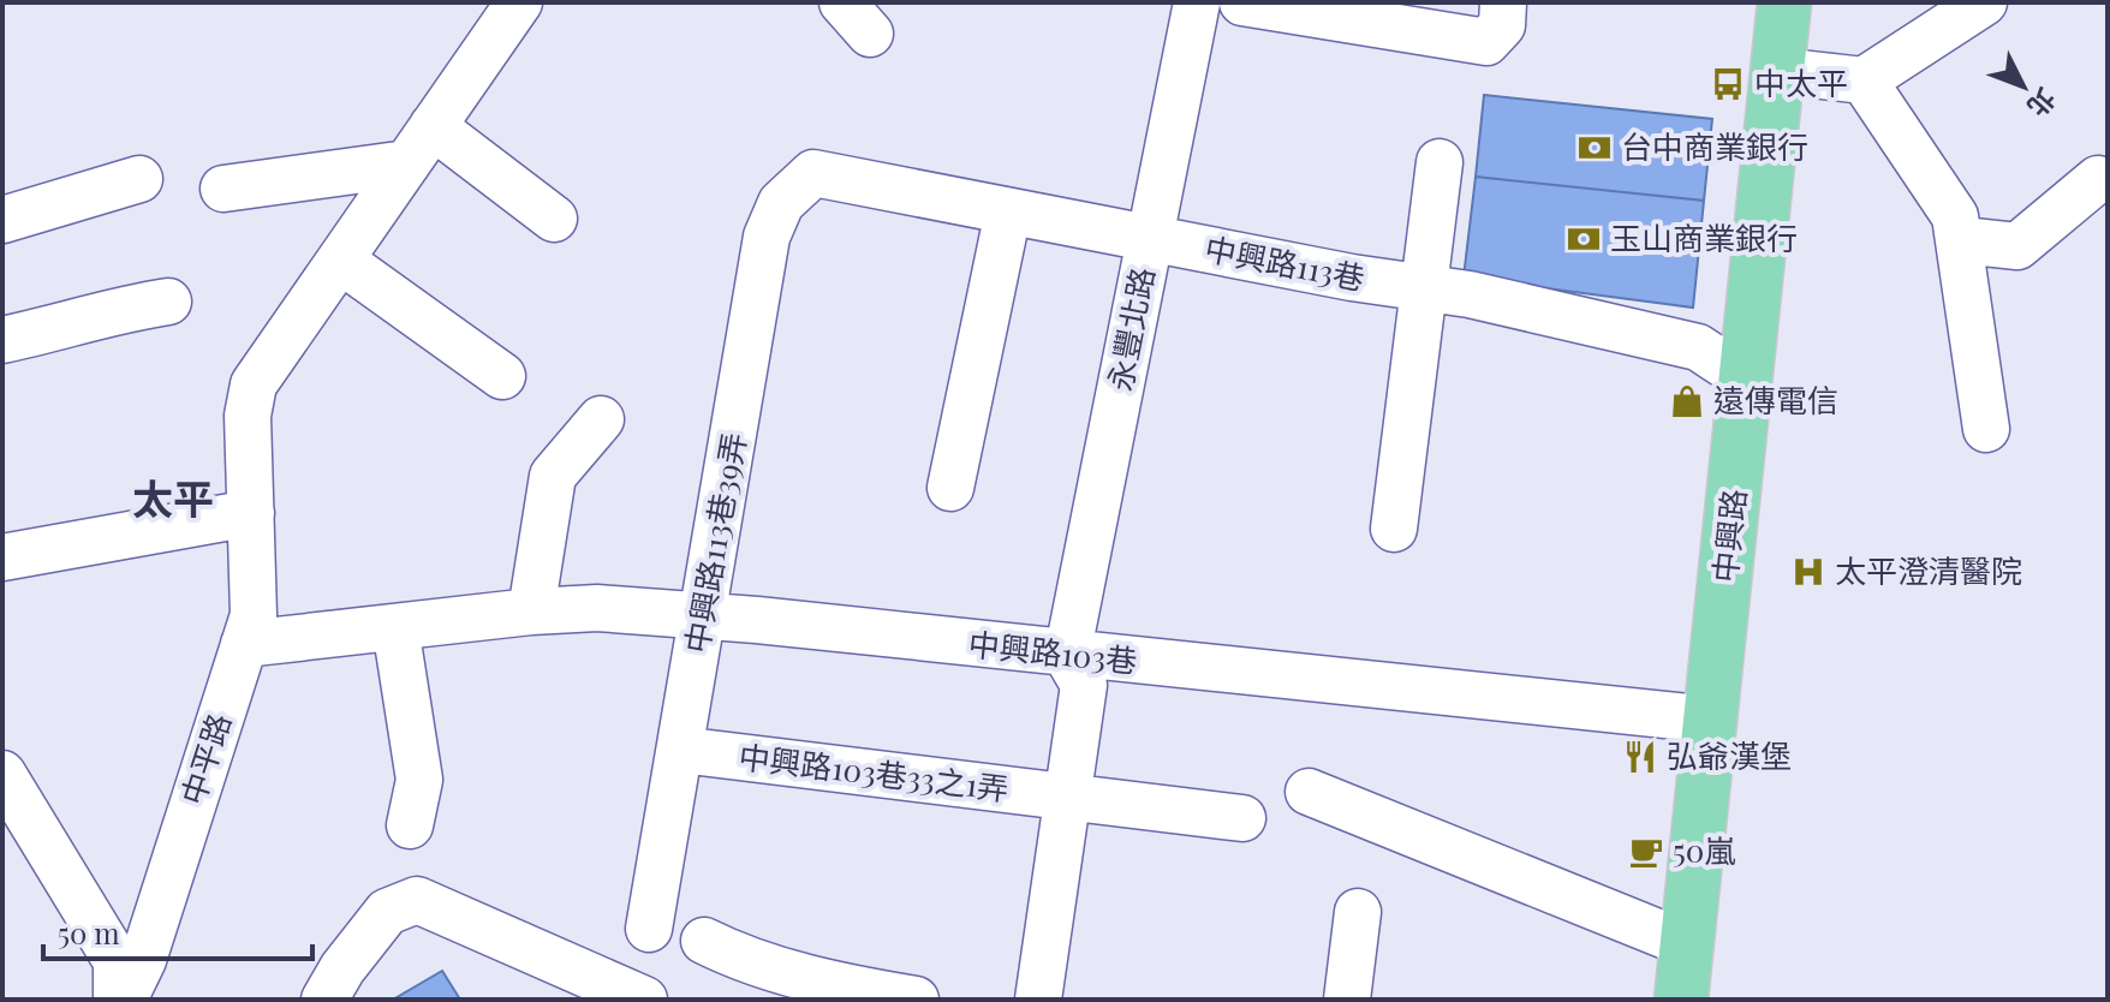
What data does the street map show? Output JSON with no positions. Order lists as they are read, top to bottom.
{
  "streets": {
    "main road": ["中興路"],
    "street": [
      "中興路113巷",
      "永豐北路",
      "中興路113巷39弄",
      "中興路103巷",
      "中平路",
      "中興路103巷33之1弄"
    ]
  },
  "crossings": [
    ["中興路113巷", "永豐北路"],
    ["中興路113巷", "中興路"],
    ["中興路113巷", "中興路113巷39弄"],
    ["永豐北路", "中興路103巷"],
    ["中興路", "中興路103巷"],
    ["中興路113巷39弄", "中興路103巷"],
    ["中興路113巷39弄", "中興路103巷33之1弄"],
    ["中興路103巷", "中平路"]
  ],
  "districts": ["太平"],
  "places": {
    "bus stop": ["中太平"],
    "bank": ["台中商業銀行", "玉山商業銀行"],
    "shop": ["遠傳電信"],
    "hospital": ["太平澄清醫院"],
    "restaurant": ["弘爺漢堡"],
    "cafe": ["50嵐"]
  },
  "scale_bar": "50 m",
  "north": "bottom right"
}
